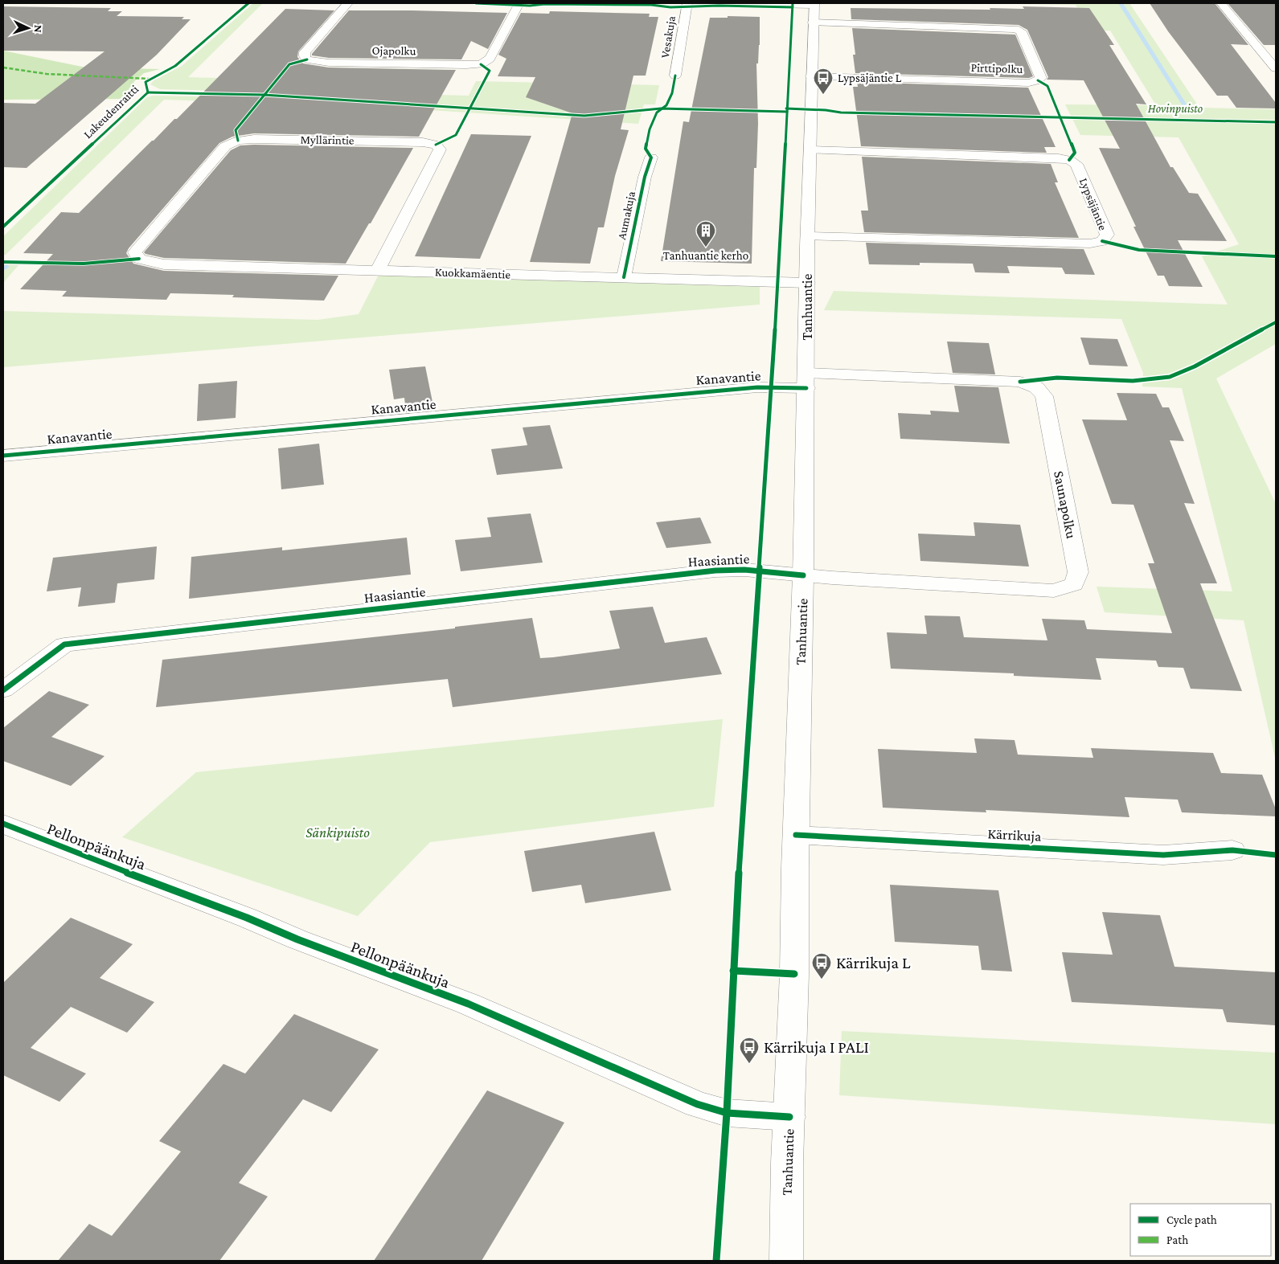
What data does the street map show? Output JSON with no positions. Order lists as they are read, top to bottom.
{
  "streets": {
    "street": [
      "Vesakuja",
      "Ojapolku",
      "Pirttipolku",
      "Myllärintie",
      "Lypsäjäntie",
      "Aumakuja",
      "Kuokkamäentie",
      "Tanhuantie",
      "Kanavantie",
      "Saunapolku",
      "Haasiantie",
      "Kärrikuja",
      "Pellonpäänkuja"
    ],
    "cycle path": ["Lakeudenraitti"]
  },
  "crossings": [
    ["Pirttipolku", "Tanhuantie"],
    ["Myllärintie", "Kuokkamäentie"],
    ["Lypsäjäntie", "Tanhuantie"],
    ["Aumakuja", "Kuokkamäentie"],
    ["Kuokkamäentie", "Tanhuantie"],
    ["Tanhuantie", "Kanavantie"],
    ["Tanhuantie", "Saunapolku"],
    ["Tanhuantie", "Haasiantie"],
    ["Tanhuantie", "Kärrikuja"],
    ["Tanhuantie", "Pellonpäänkuja"],
    ["Kanavantie", "Saunapolku"],
    ["Saunapolku", "Haasiantie"]
  ],
  "parks": ["Hovinpuisto", "Sänkipuisto"],
  "places": {
    "bus stop": ["Lypsäjäntie L", "Kärrikuja L", "Kärrikuja I PALI"],
    "building": ["Tanhuantie kerho"]
  },
  "legend": ["Cycle path", "Path"],
  "north": "right"
}
